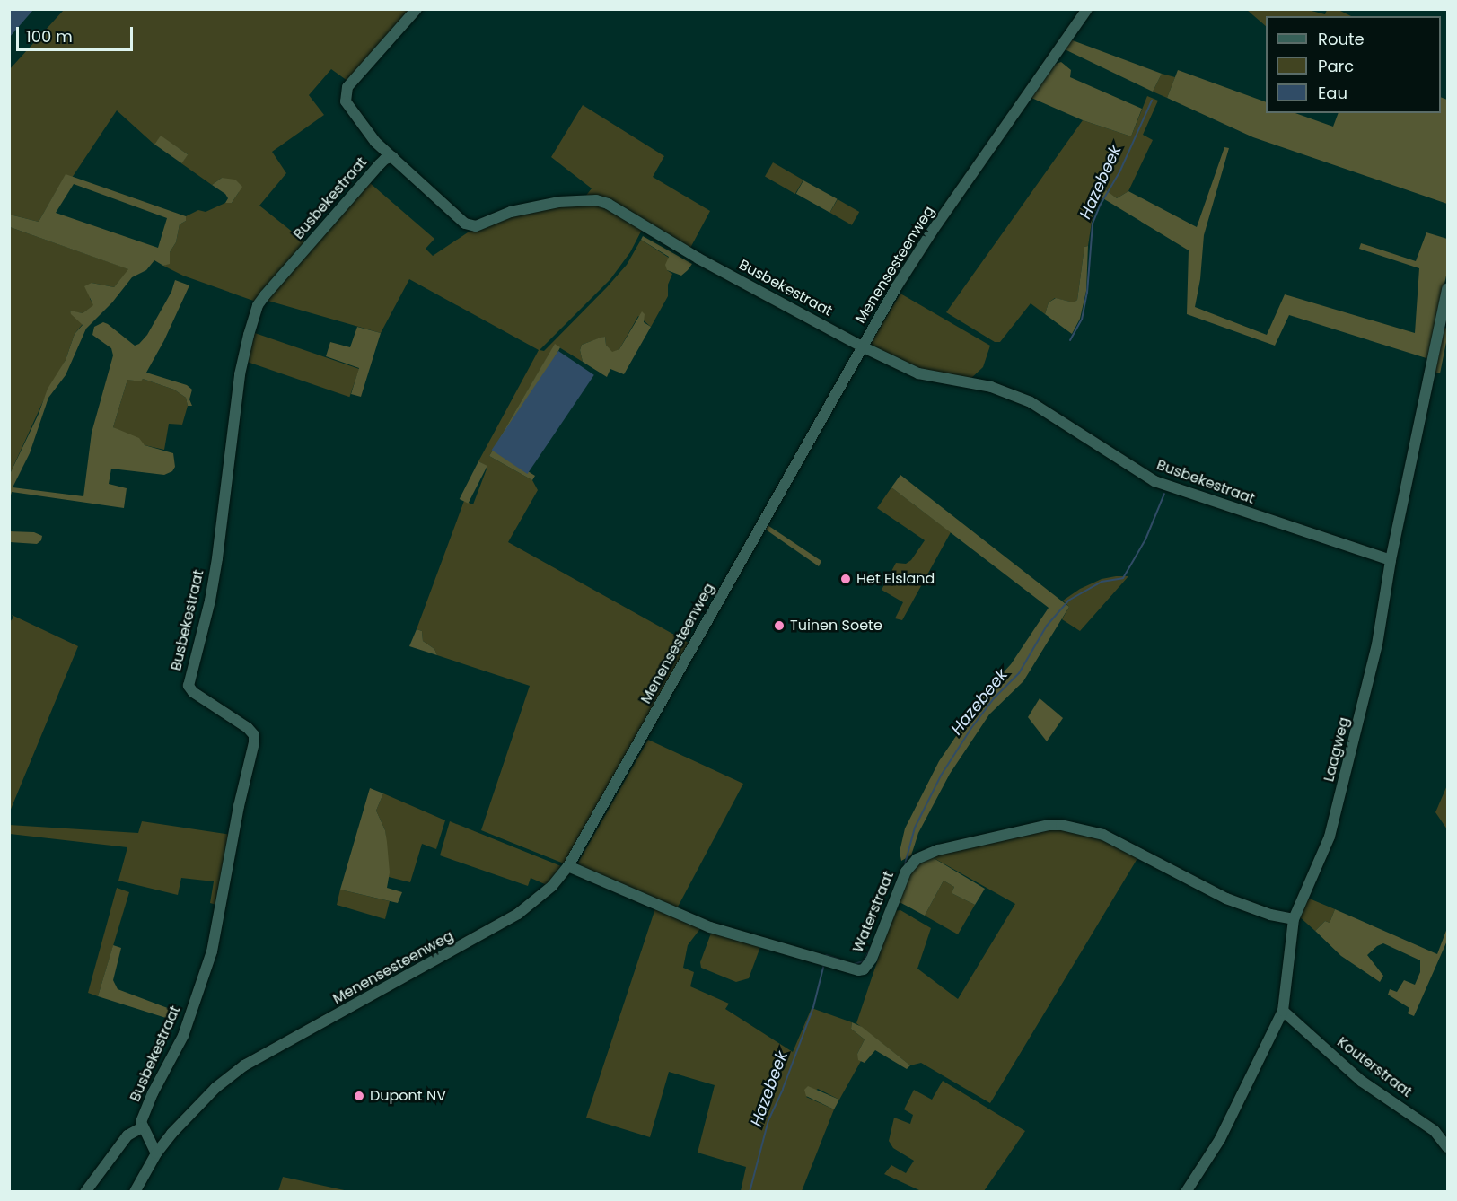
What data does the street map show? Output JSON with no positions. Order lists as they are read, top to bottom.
{
  "streets": {
    "street": [
      "Busbekestraat",
      "Menensesteenweg",
      "Laagweg",
      "Waterstraat",
      "Kouterstraat"
    ]
  },
  "crossings": [
    ["Busbekestraat", "Menensesteenweg"],
    ["Busbekestraat", "Laagweg"],
    ["Menensesteenweg", "Waterstraat"],
    ["Laagweg", "Waterstraat"],
    ["Laagweg", "Kouterstraat"]
  ],
  "water": ["Hazebeek"],
  "places": ["Het Elsland", "Tuinen Soete", "Dupont NV"],
  "legend": ["Route", "Parc", "Eau"],
  "scale_bar": "100 m"
}
